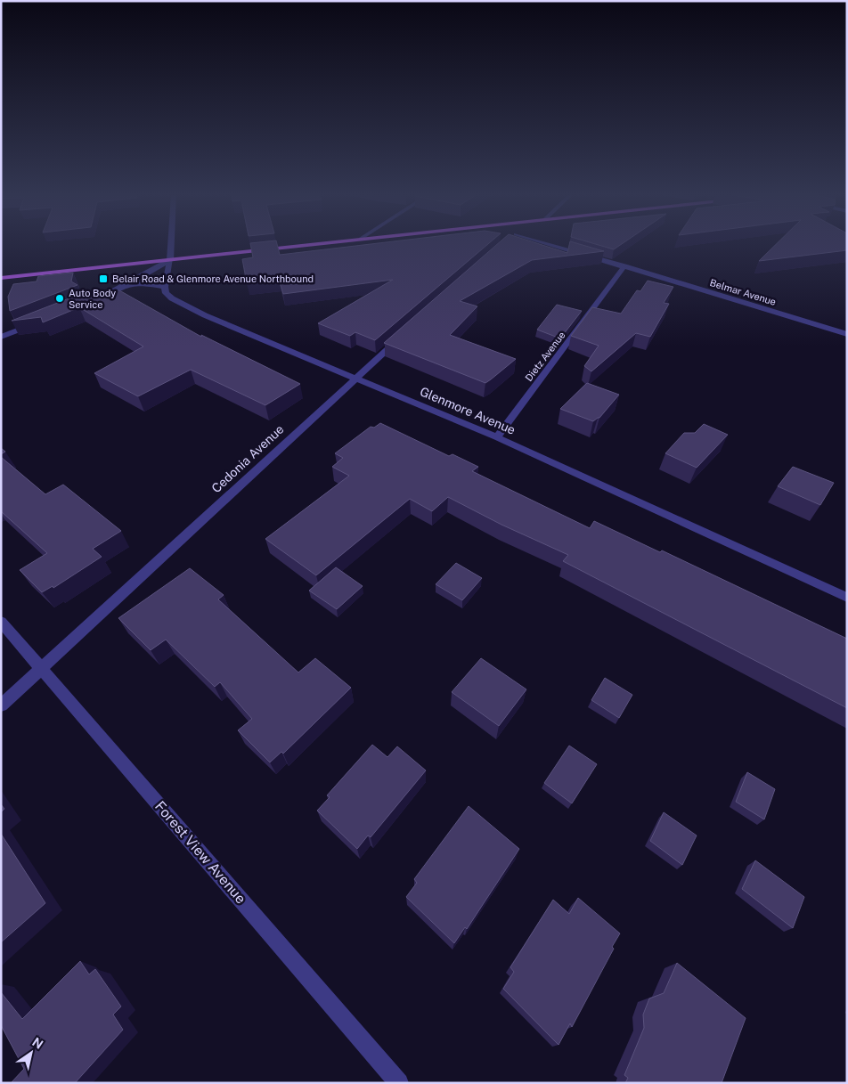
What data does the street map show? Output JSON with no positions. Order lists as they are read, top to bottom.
{
  "streets": {
    "street": [
      "Belmar Avenue",
      "Dietz Avenue",
      "Glenmore Avenue",
      "Cedonia Avenue",
      "Forest View Avenue"
    ]
  },
  "crossings": [
    ["Belmar Avenue", "Dietz Avenue"],
    ["Dietz Avenue", "Glenmore Avenue"],
    ["Glenmore Avenue", "Cedonia Avenue"],
    ["Cedonia Avenue", "Forest View Avenue"]
  ],
  "places": {
    "transit": ["Belair Road & Glenmore Avenue Northbound"],
    "other": ["Auto Body Service"]
  },
  "north": "top right"
}
